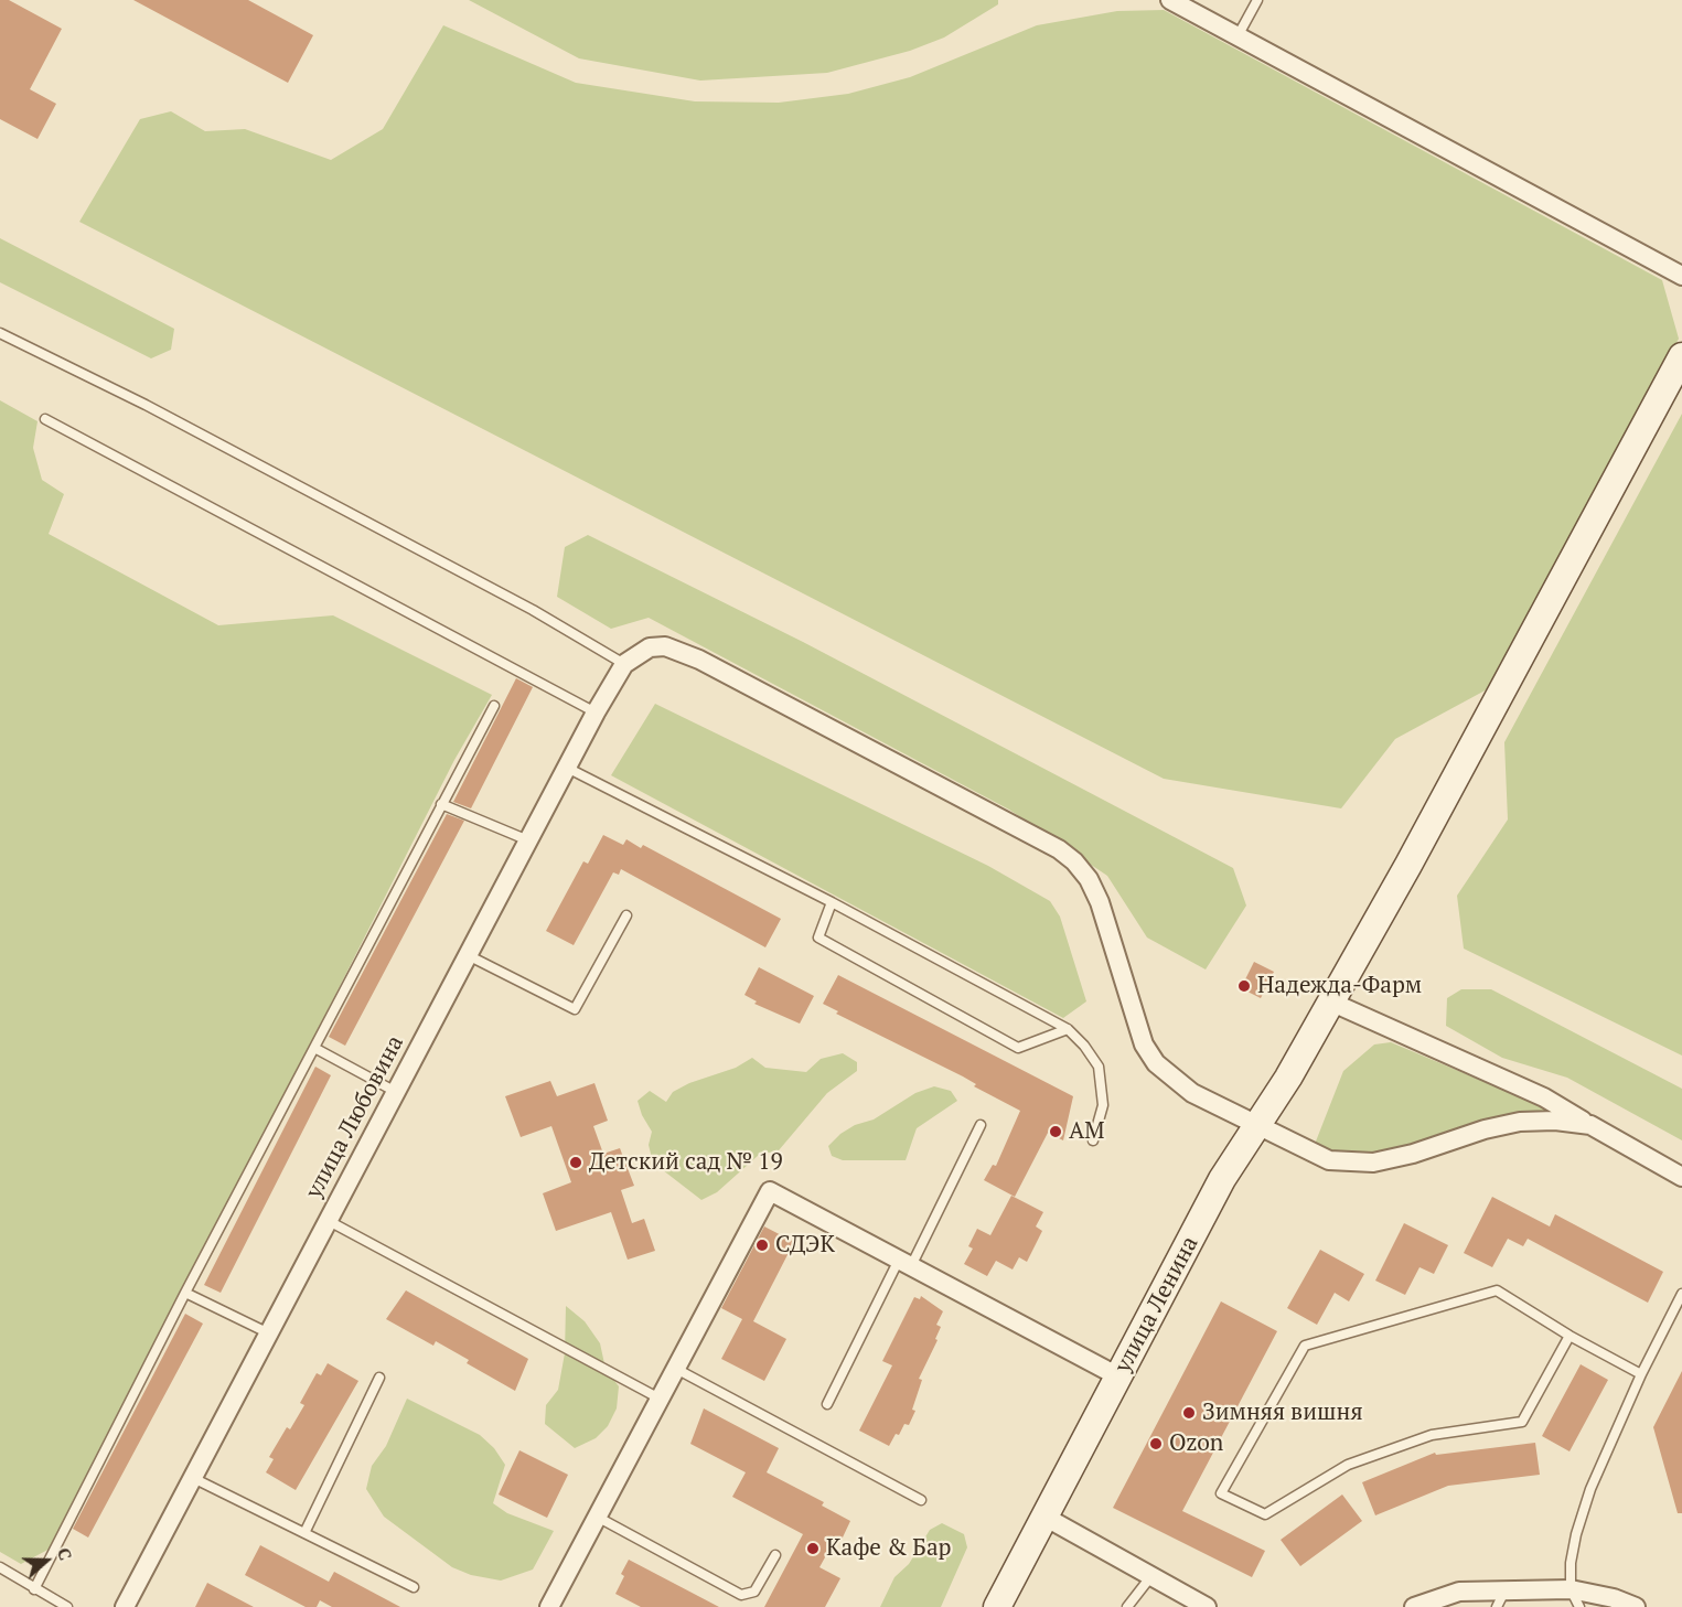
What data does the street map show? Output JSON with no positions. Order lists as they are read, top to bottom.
{
  "streets": {
    "main road": ["улица Ленина"],
    "street": ["улица Любовина"]
  },
  "places": [
    "Надежда-Фарм",
    "АМ",
    "Детский сад № 19",
    "СДЭК",
    "Зимняя вишня",
    "Ozon",
    "Кафе & Бар"
  ],
  "north": "right"
}
